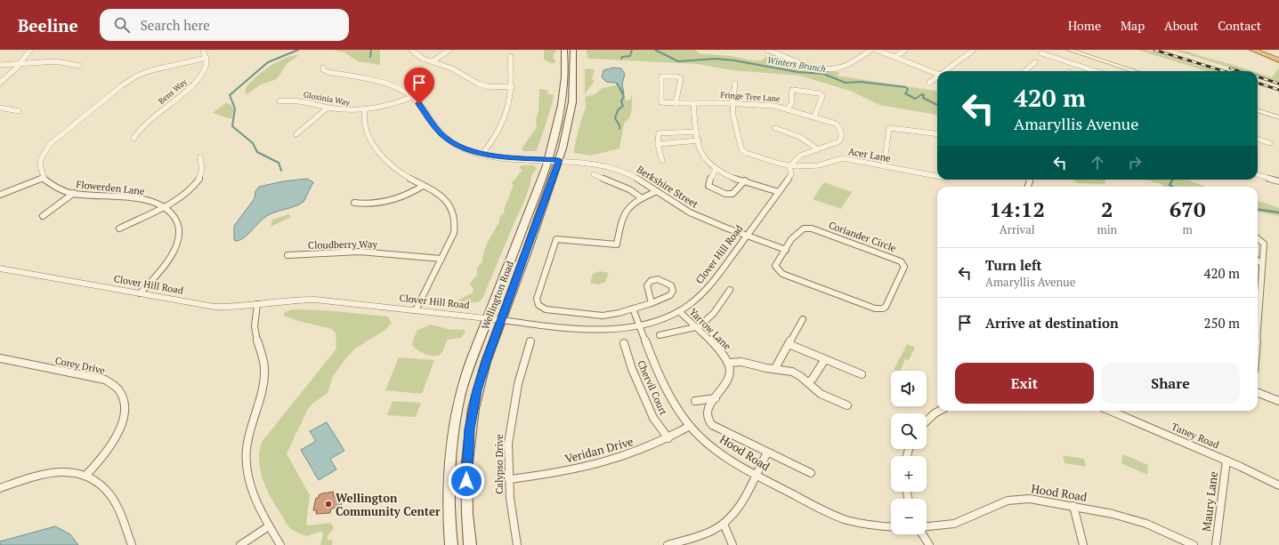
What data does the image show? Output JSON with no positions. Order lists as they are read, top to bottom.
{
  "streets": {
    "main road": ["Wellington Road"],
    "street": [
      "Bens Way",
      "Fringe Tree Lane",
      "Gloxinia Way",
      "Acer Lane",
      "Berkshire Street",
      "Flowerden Lane",
      "Coriander Circle",
      "Cloudberry Way",
      "Clover Hill Road",
      "Yarrow Lane",
      "Corey Drive",
      "Chervil Court",
      "Taney Road",
      "Veridan Drive",
      "Hood Road",
      "Calypso Drive",
      "Maury Lane"
    ]
  },
  "crossings": [
    ["Fringe Tree Lane", "Acer Lane"],
    ["Fringe Tree Lane", "Clover Hill Road"],
    ["Gloxinia Way", "Berkshire Street"],
    ["Acer Lane", "Clover Hill Road"],
    ["Berkshire Street", "Clover Hill Road"],
    ["Berkshire Street", "Wellington Road"],
    ["Flowerden Lane", "Clover Hill Road"],
    ["Clover Hill Road", "Wellington Road"],
    ["Clover Hill Road", "Yarrow Lane"],
    ["Clover Hill Road", "Hood Road"],
    ["Chervil Court", "Veridan Drive"],
    ["Taney Road", "Maury Lane"],
    ["Veridan Drive", "Hood Road"],
    ["Veridan Drive", "Calypso Drive"]
  ],
  "water": ["Winters Branch"],
  "places": ["Wellington Community Center"],
  "page": {
    "header": "Beeline",
    "search": "Search here",
    "nav": [
      "Home",
      "Map",
      "About",
      "Contact"
    ],
    "turn": ["420 m", "Amaryllis Avenue"],
    "eta": [
      "14:12",
      "Arrival",
      "2",
      "min",
      "670",
      "m"
    ],
    "list": [
      {
        "name": "Turn left",
        "note": "Amaryllis Avenue",
        "value": "420 m"
      },
      {
        "name": "Arrive at destination",
        "value": "250 m"
      }
    ],
    "buttons": ["Exit", "Share"],
    "map_buttons": ["+", "−"]
  }
}
